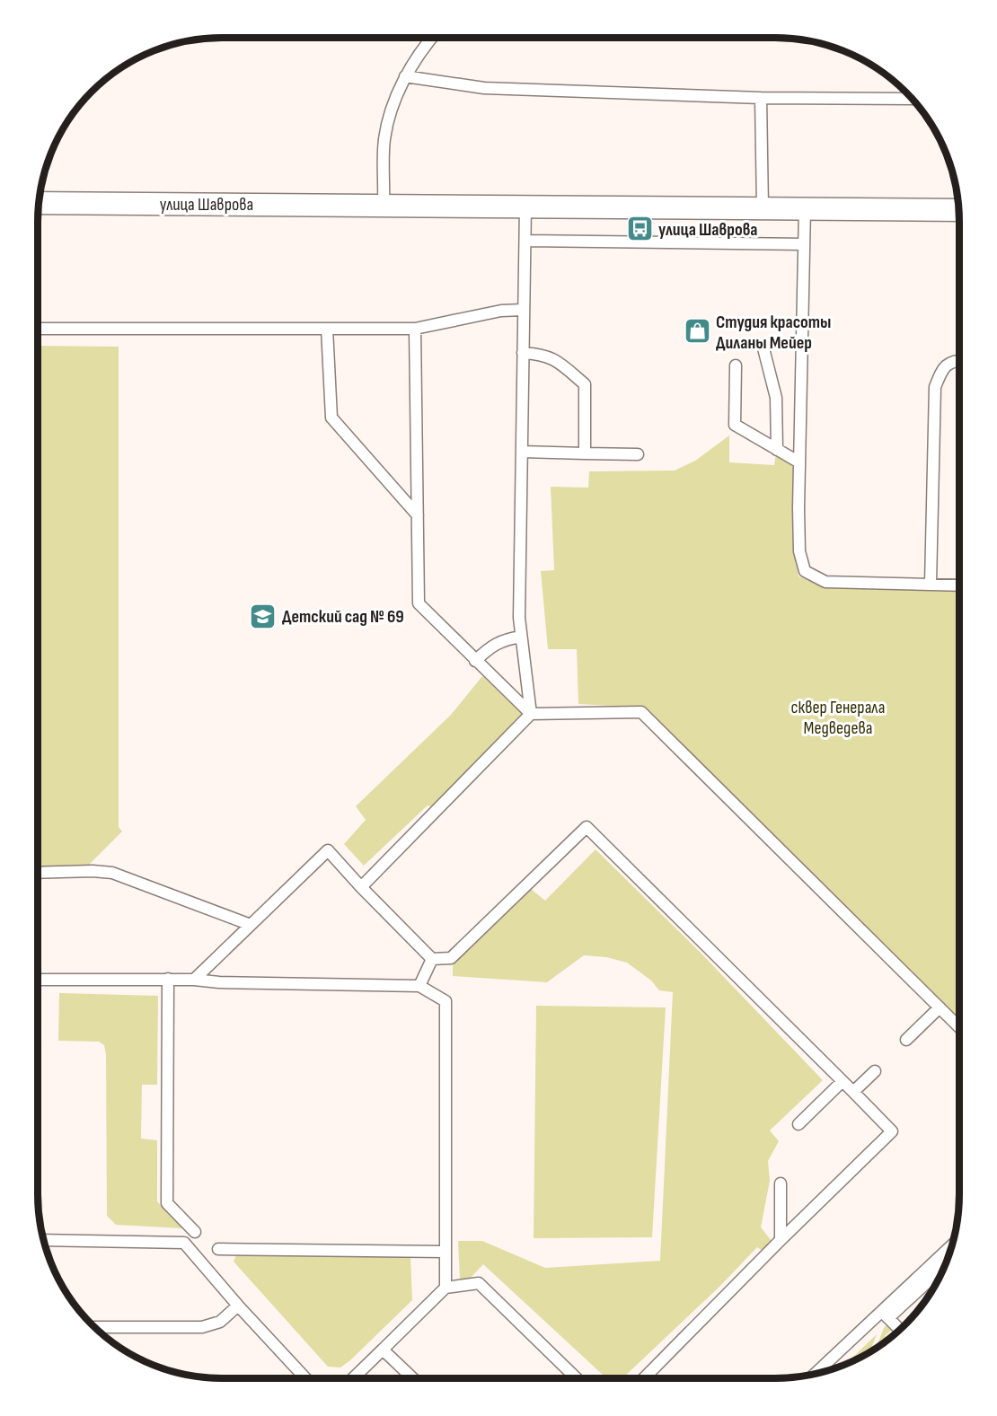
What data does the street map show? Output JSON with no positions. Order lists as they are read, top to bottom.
{
  "streets": {
    "street": ["улица Шаврова"]
  },
  "parks": ["сквер Генерала Медведева"],
  "places": {
    "bus stop": ["улица Шаврова"],
    "shop": ["Студия красоты Диланы Мейер"],
    "school or university": ["Детский сад № 69"]
  }
}
